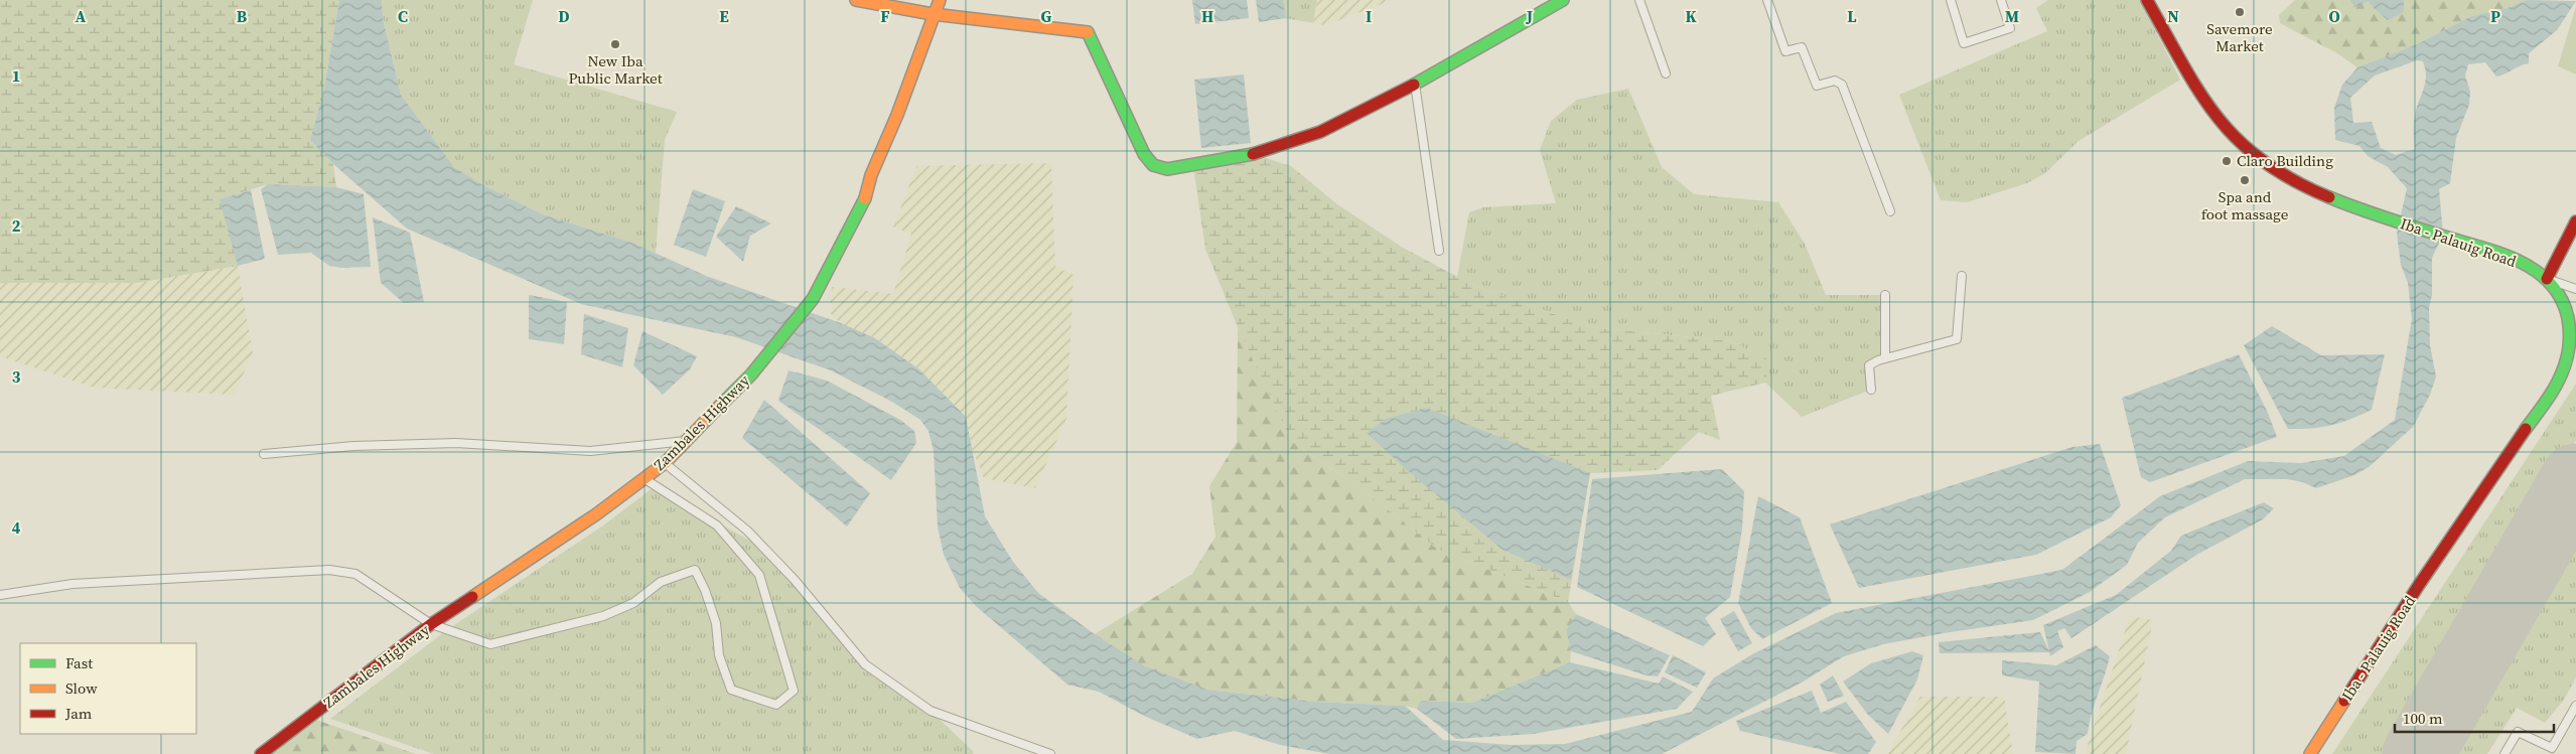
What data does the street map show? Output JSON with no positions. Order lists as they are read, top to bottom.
{
  "streets": {
    "main road": ["Iba - Palauig Road", "Zambales Highway"]
  },
  "places": [
    "Savemore Market",
    "New Iba Public Market",
    "Claro Building",
    "Spa and foot massage"
  ],
  "legend": ["Fast", "Slow", "Jam"],
  "scale_bar": "100 m",
  "grid": {
    "columns": [
      "A",
      "B",
      "C",
      "D",
      "E",
      "F",
      "G",
      "H",
      "I",
      "J",
      "K",
      "L",
      "M",
      "N",
      "O",
      "P"
    ],
    "rows": [
      "1",
      "2",
      "3",
      "4"
    ]
  }
}
